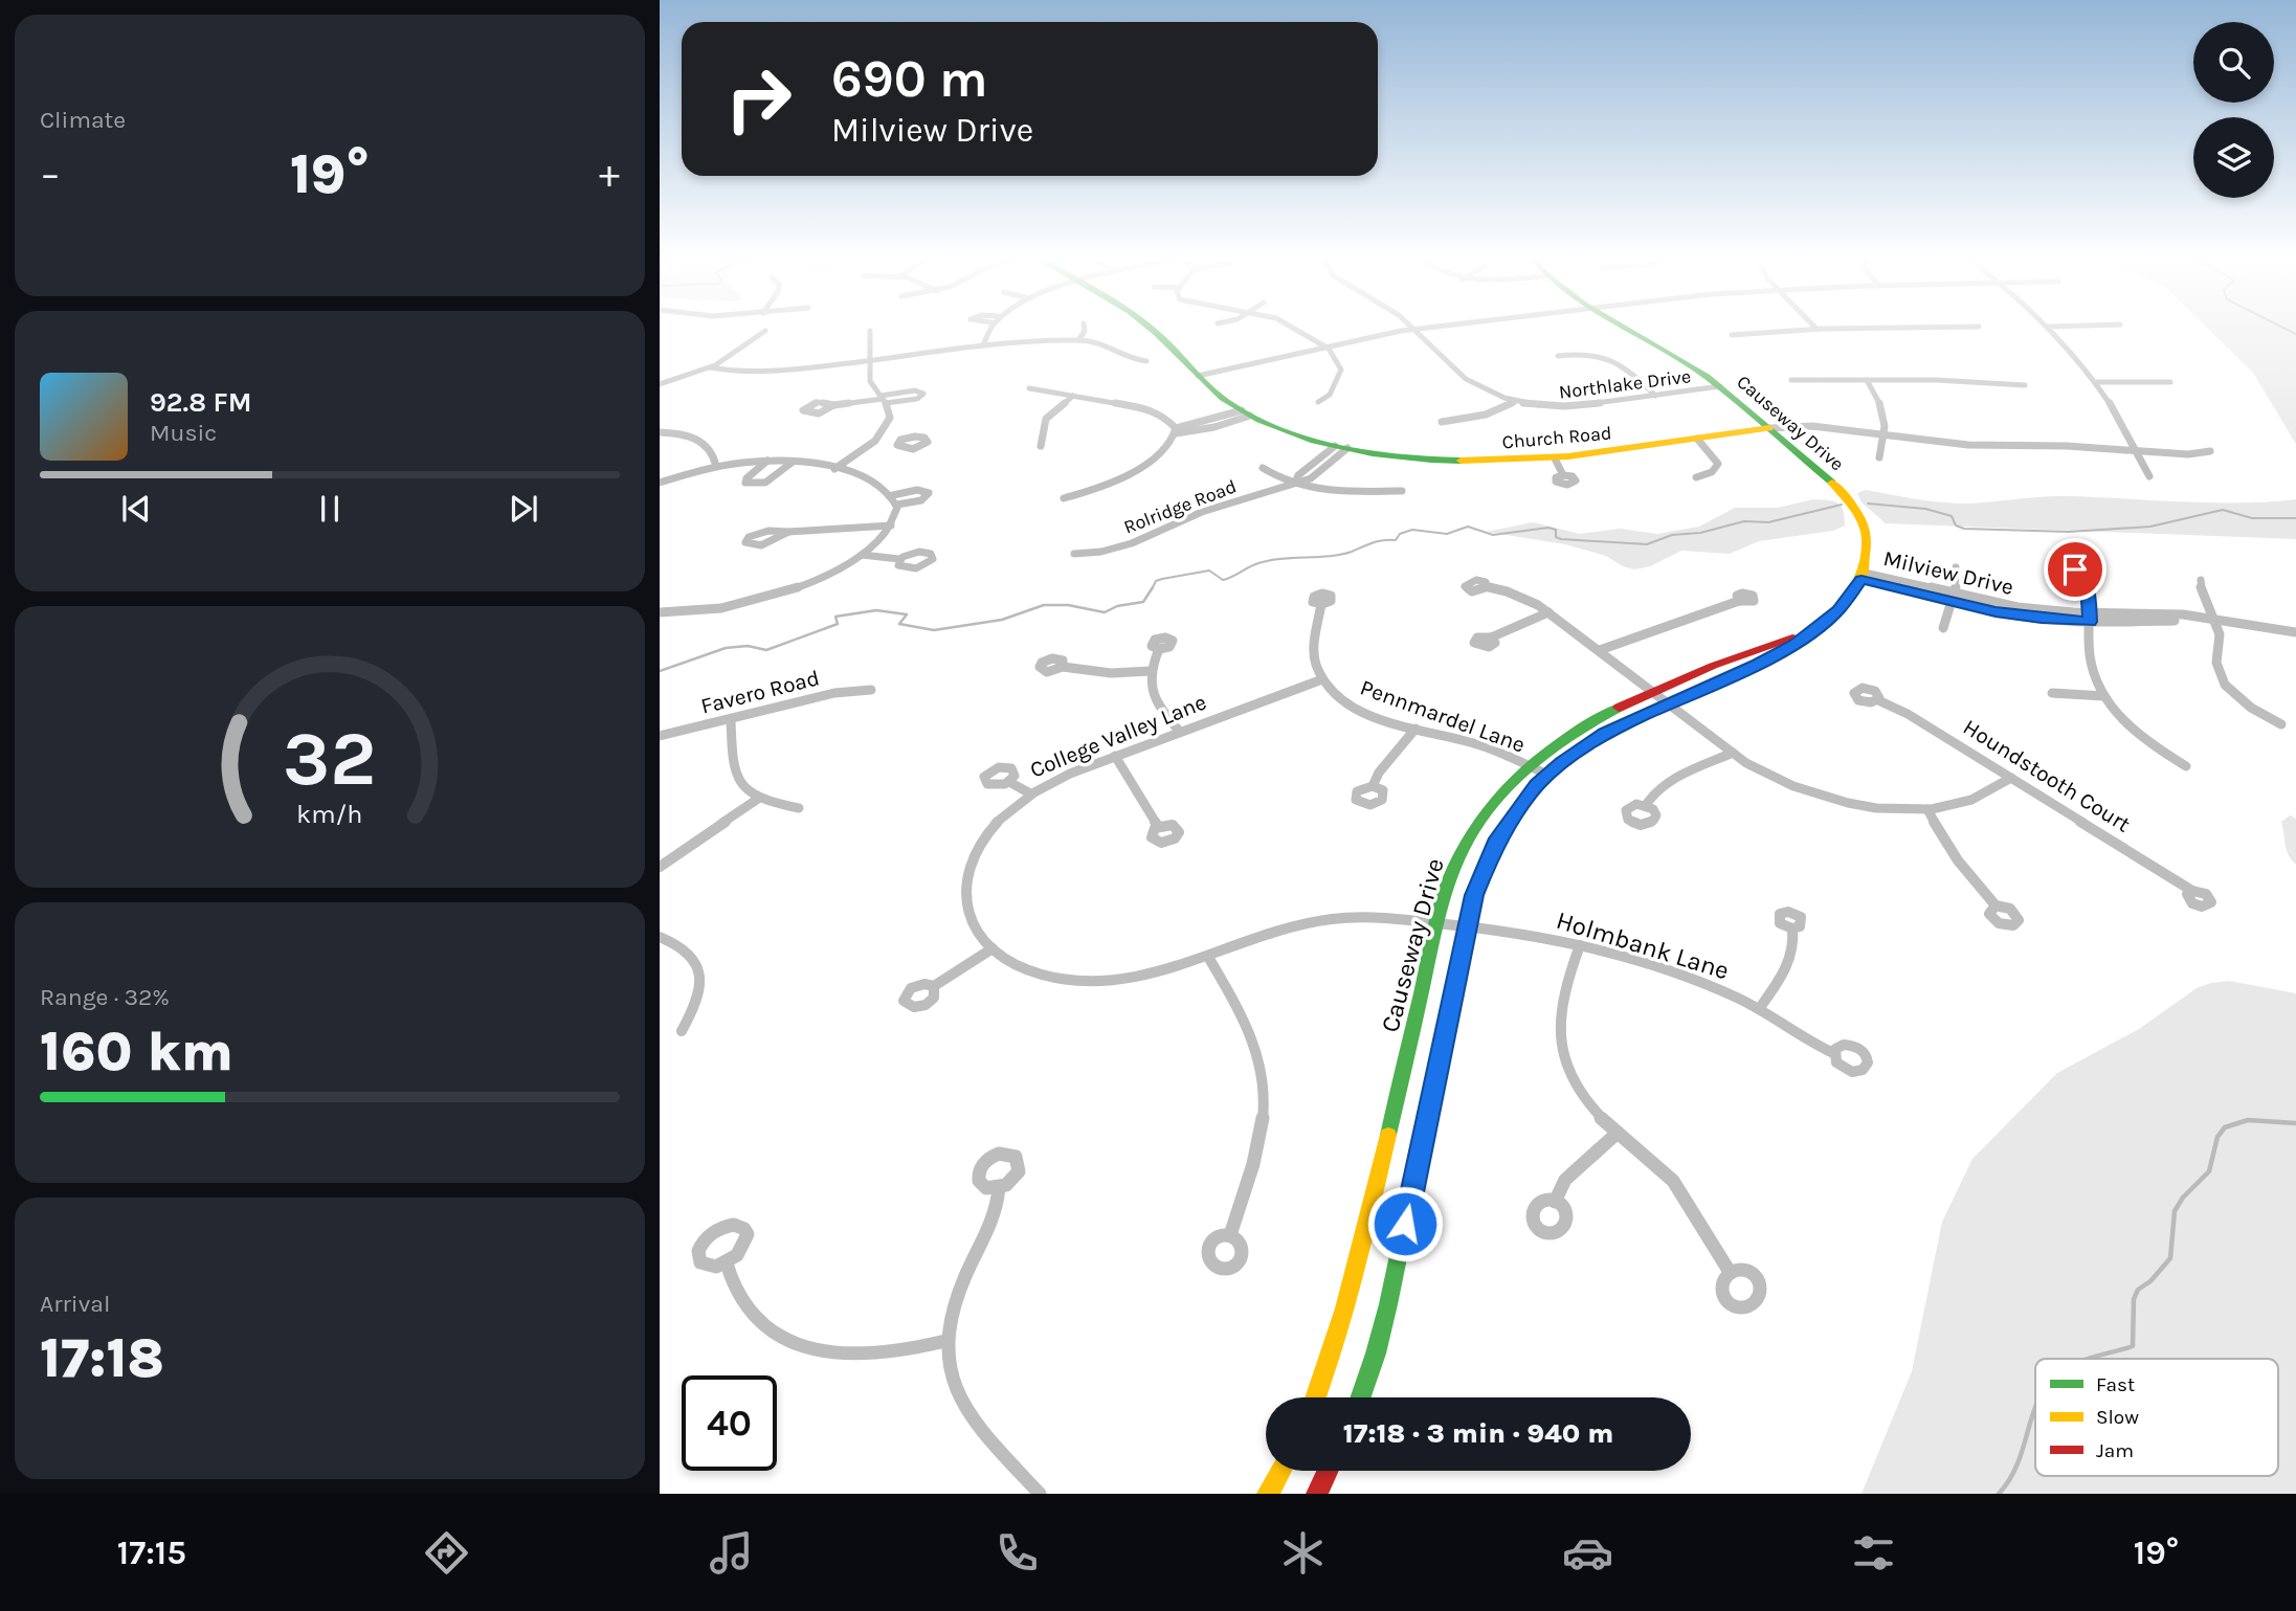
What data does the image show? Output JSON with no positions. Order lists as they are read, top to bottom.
{
  "streets": {
    "street": [
      "Northlake Drive",
      "Causeway Drive",
      "Church Road",
      "Rolridge Road",
      "Milview Drive",
      "Favero Road",
      "Pennmardel Lane",
      "College Valley Lane",
      "Houndstooth Court",
      "Holmbank Lane"
    ]
  },
  "crossings": [
    ["Northlake Drive", "Causeway Drive"],
    ["Causeway Drive", "Church Road"],
    ["Causeway Drive", "Milview Drive"],
    ["Causeway Drive", "Pennmardel Lane"],
    ["Causeway Drive", "College Valley Lane"],
    ["Causeway Drive", "Holmbank Lane"],
    ["Church Road", "Rolridge Road"],
    ["Pennmardel Lane", "College Valley Lane"],
    ["College Valley Lane", "Holmbank Lane"]
  ],
  "legend": ["Fast", "Slow", "Jam"],
  "page": {
    "tile": [
      "Climate",
      ["Range · 32%", "160 km"],
      ["Arrival", "17:18"]
    ],
    "turn": ["690 m", "Milview Drive"],
    "heat": ["−", "19°", "+"],
    "song": ["92.8 FM", "Music"],
    "limit": "40",
    "trip": "17:18 · 3 min · 940 m",
    "tabs": ["17:15", "19°"],
    "gauge": ["32", "km/h"]
  }
}
